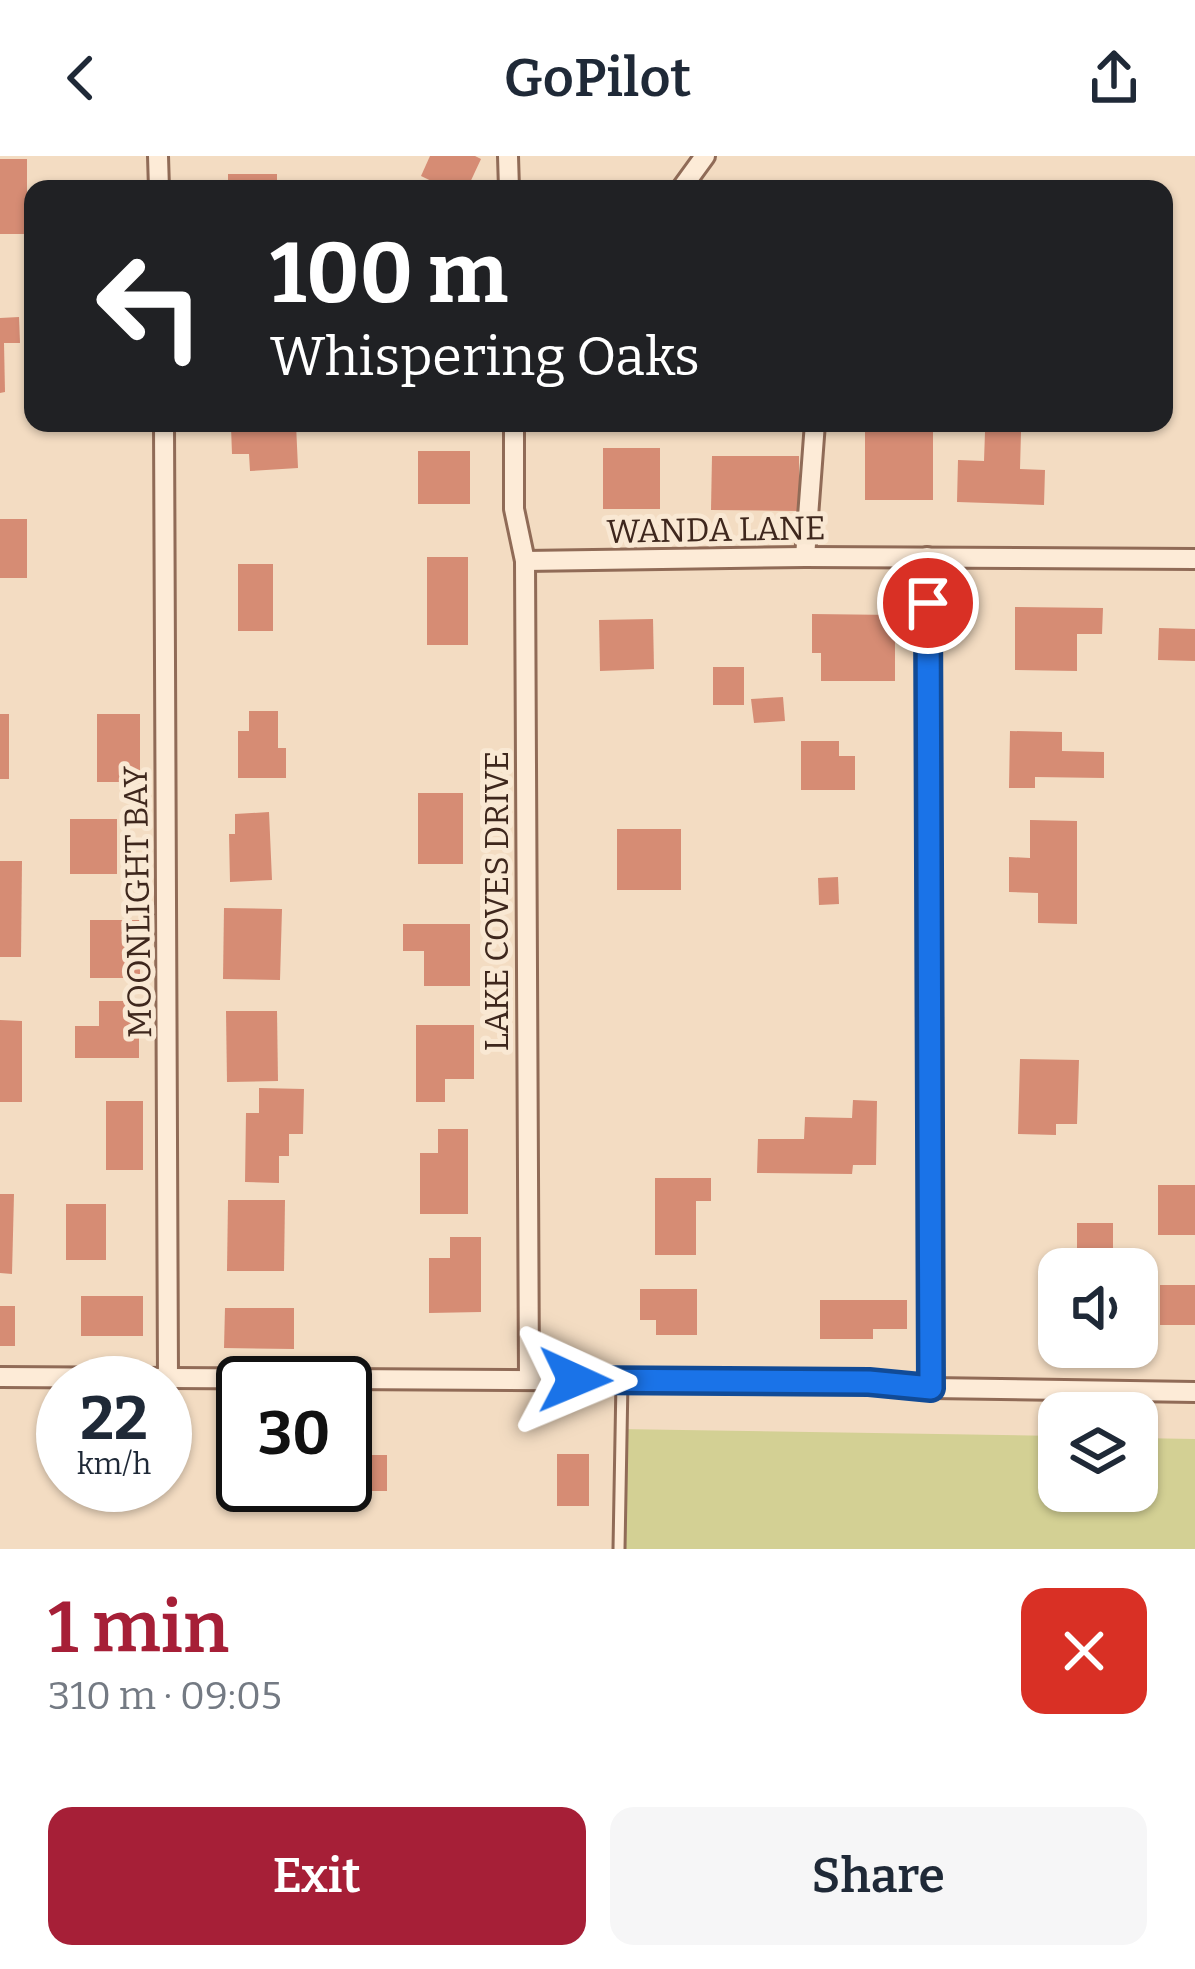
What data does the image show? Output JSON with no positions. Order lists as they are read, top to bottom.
{
  "streets": {
    "street": ["WANDA LANE", "LAKE COVES DRIVE", "MOONLIGHT BAY"]
  },
  "crossings": [
    ["WANDA LANE", "LAKE COVES DRIVE"]
  ],
  "page": {
    "header": "GoPilot",
    "turn": ["100 m", "Whispering Oaks"],
    "speed": "22 km/h",
    "limit": "30",
    "heading": ["1 min", "310 m · 09:05"],
    "buttons": ["Exit", "Share"]
  }
}
